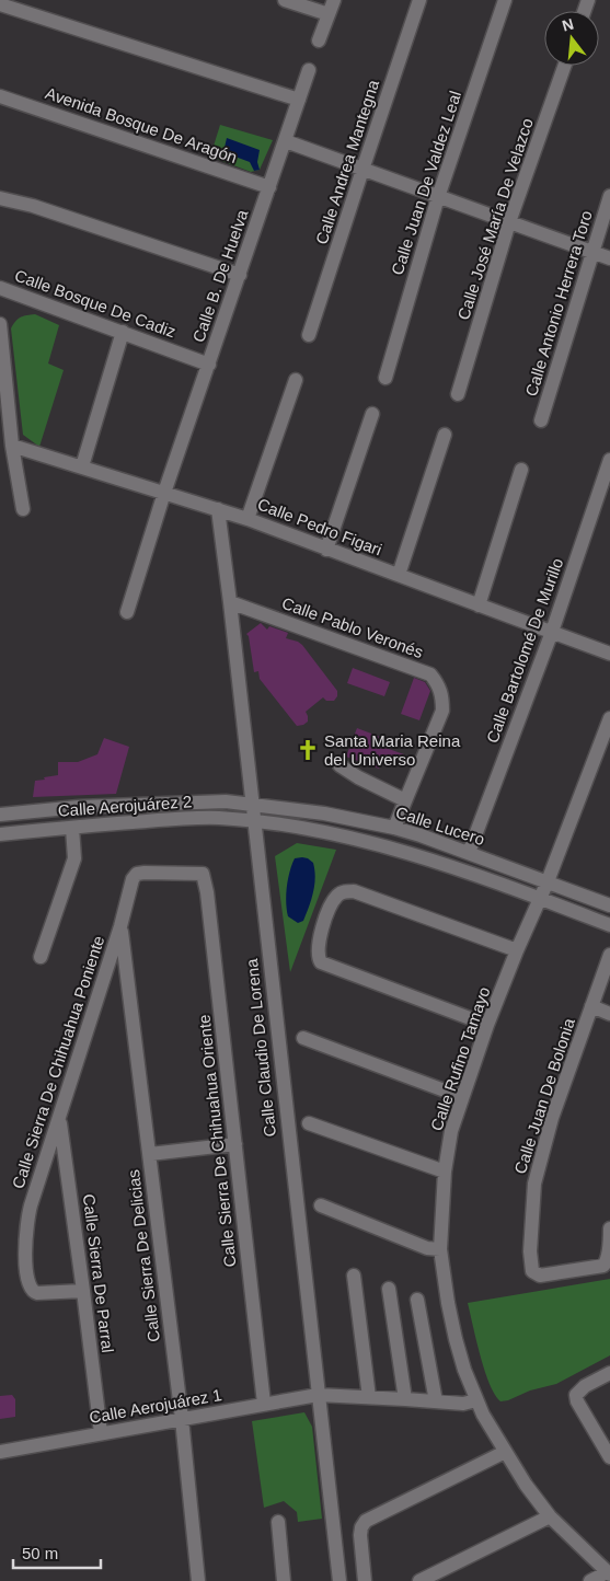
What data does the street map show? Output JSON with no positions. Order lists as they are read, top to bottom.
{
  "streets": {
    "street": [
      "Avenida Bosque De Aragón",
      "Calle Andrea Mantegna",
      "Calle Juan De Valdez Leal",
      "Calle José María De Velazco",
      "Calle B. De Huelva",
      "Calle Bosque De Cadiz",
      "Calle Antonio Herrera Toro",
      "Calle Pedro Figari",
      "Calle Pablo Veronés",
      "Calle Bartolomé De Murillo",
      "Calle Aerojuárez 2",
      "Calle Lucero",
      "Calle Claudio De Lorena",
      "Calle Rufino Tamayo",
      "Calle Sierra De Chihuahua Poniente",
      "Calle Juan De Bolonia",
      "Calle Sierra De Chihuahua Oriente",
      "Calle Sierra De Delicias",
      "Calle Sierra De Parral",
      "Calle Aerojuárez 1"
    ]
  },
  "crossings": [
    ["Avenida Bosque De Aragón", "Calle B. De Huelva"],
    ["Calle B. De Huelva", "Calle Bosque De Cadiz"],
    ["Calle B. De Huelva", "Calle Pedro Figari"],
    ["Calle Pedro Figari", "Calle Bartolomé De Murillo"],
    ["Calle Pedro Figari", "Calle Claudio De Lorena"],
    ["Calle Pablo Veronés", "Calle Lucero"],
    ["Calle Pablo Veronés", "Calle Claudio De Lorena"],
    ["Calle Bartolomé De Murillo", "Calle Lucero"],
    ["Calle Aerojuárez 2", "Calle Lucero"],
    ["Calle Aerojuárez 2", "Calle Claudio De Lorena"],
    ["Calle Lucero", "Calle Claudio De Lorena"],
    ["Calle Lucero", "Calle Rufino Tamayo"],
    ["Calle Claudio De Lorena", "Calle Aerojuárez 1"],
    ["Calle Rufino Tamayo", "Calle Aerojuárez 1"],
    ["Calle Sierra De Chihuahua Poniente", "Calle Sierra De Chihuahua Oriente"],
    ["Calle Sierra De Chihuahua Poniente", "Calle Sierra De Delicias"],
    ["Calle Sierra De Chihuahua Poniente", "Calle Sierra De Parral"],
    ["Calle Sierra De Chihuahua Oriente", "Calle Aerojuárez 1"],
    ["Calle Sierra De Delicias", "Calle Aerojuárez 1"],
    ["Calle Sierra De Parral", "Calle Aerojuárez 1"]
  ],
  "places": {
    "church": ["Santa Maria Reina del Universo"]
  },
  "scale_bar": "50 m",
  "north": "top"
}
